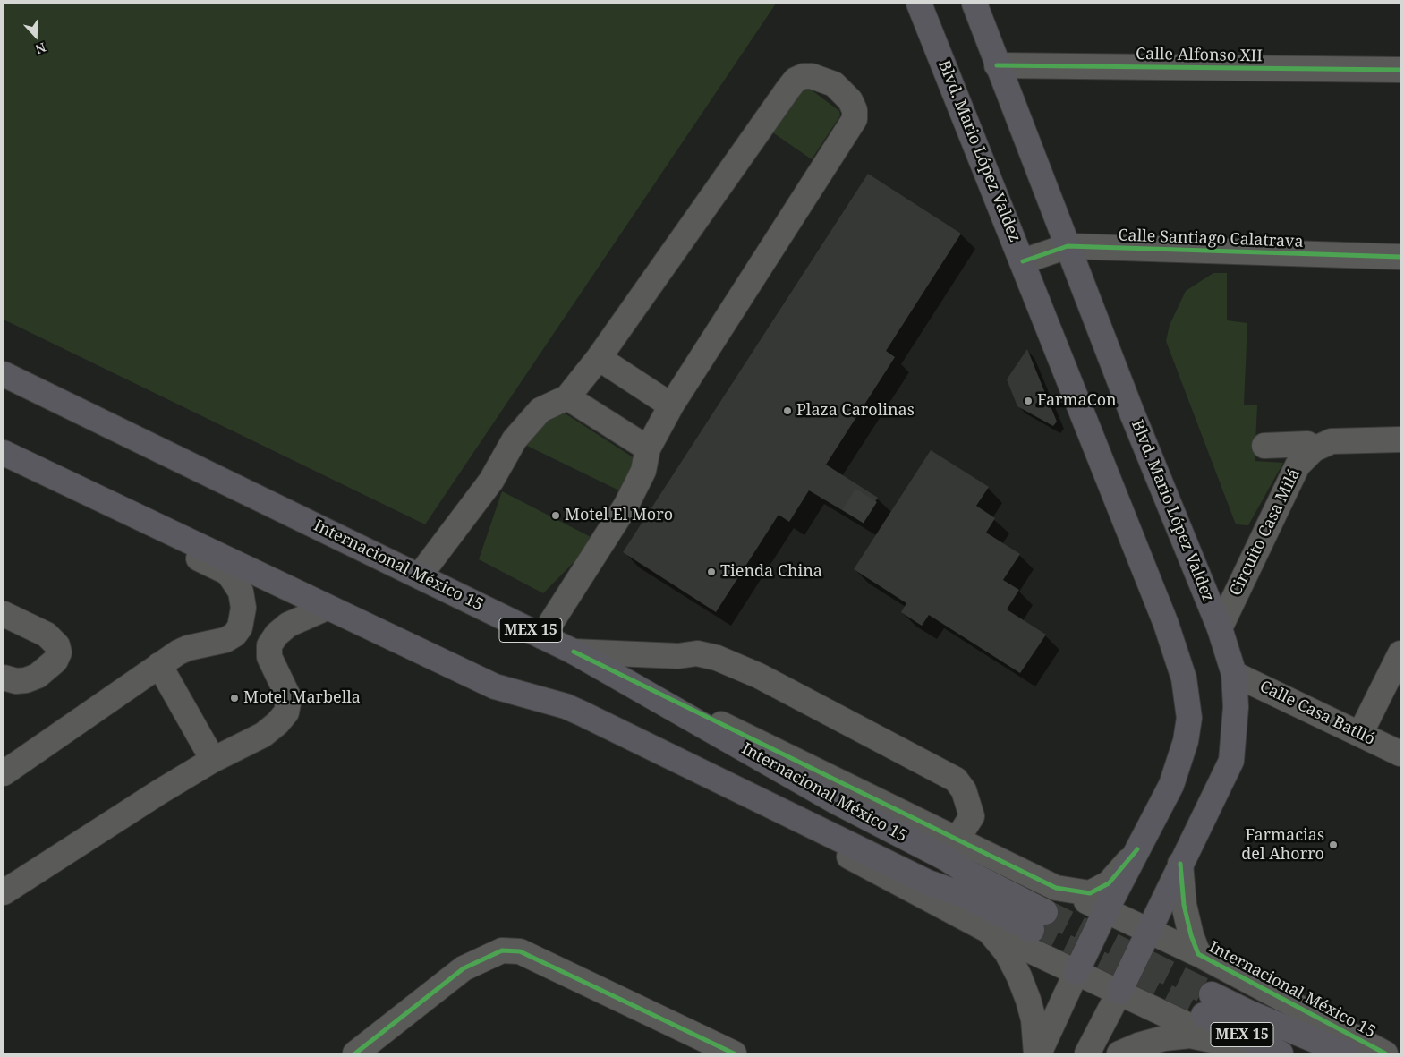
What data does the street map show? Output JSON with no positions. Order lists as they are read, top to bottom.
{
  "streets": {
    "main road": ["Blvd. Mario López Valdez", "Internacional México 15", "MEX 15"],
    "street": [
      "Calle Alfonso XII",
      "Calle Santiago Calatrava",
      "Circuito Casa Milá",
      "Calle Casa Batlló"
    ]
  },
  "crossings": [
    ["Calle Alfonso XII", "Blvd. Mario López Valdez"],
    ["Blvd. Mario López Valdez", "Calle Santiago Calatrava"],
    ["Blvd. Mario López Valdez", "Circuito Casa Milá"],
    ["Blvd. Mario López Valdez", "Internacional México 15"],
    ["Blvd. Mario López Valdez", "Calle Casa Batlló"]
  ],
  "places": [
    "FarmaCon",
    "Plaza Carolinas",
    "Motel El Moro",
    "Tienda China",
    "Motel Marbella",
    "Farmacias del Ahorro"
  ],
  "north": "bottom"
}
